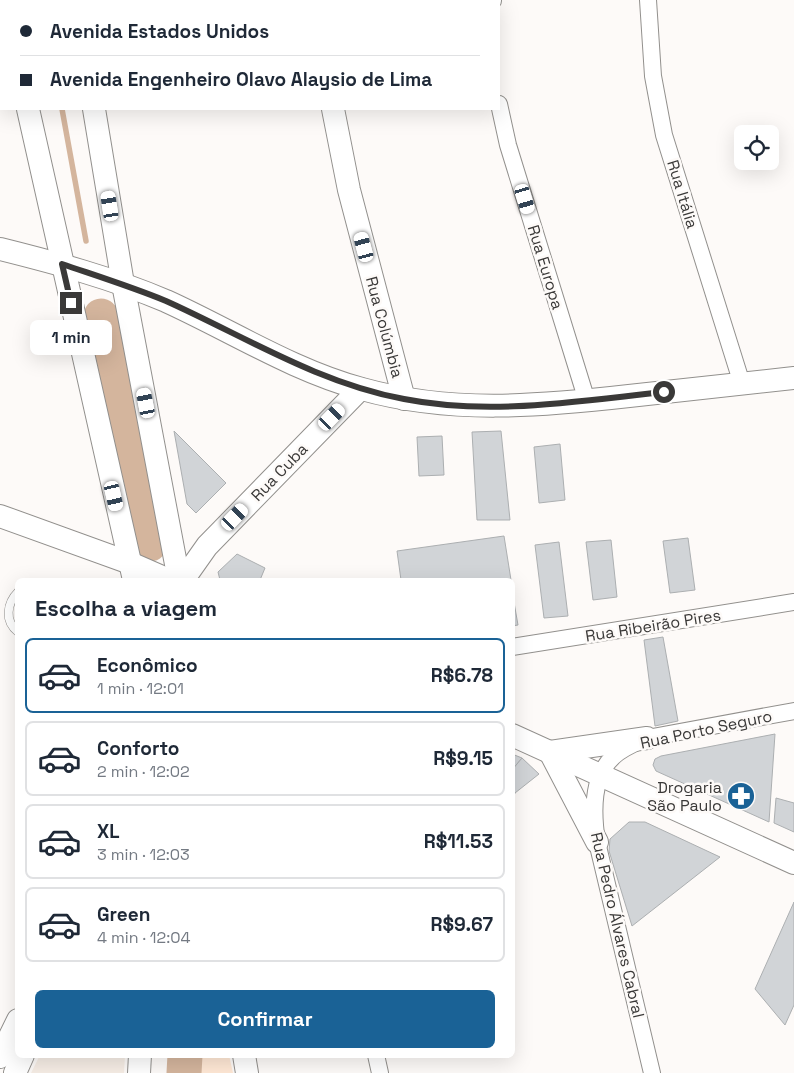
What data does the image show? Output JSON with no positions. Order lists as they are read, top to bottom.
{
  "streets": {
    "main road": ["Rua Colúmbia", "Rua Cuba"],
    "street": [
      "Rua Itália",
      "Rua Europa",
      "Rua Ribeirão Pires",
      "Rua Porto Seguro",
      "Rua Pedro Álvares Cabral"
    ]
  },
  "crossings": [
    ["Rua Porto Seguro", "Rua Pedro Álvares Cabral"]
  ],
  "places": {
    "pharmacy": ["Drogaria São Paulo"]
  },
  "page": {
    "banner": ["Avenida Estados Unidos", "Avenida Engenheiro Olavo Alaysio de Lima"],
    "bubble": "1 min",
    "heading": "Escolha a viagem",
    "list": [
      {
        "name": "Econômico",
        "note": "1 min · 12:01",
        "value": "R$6.78"
      },
      {
        "name": "Conforto",
        "note": "2 min · 12:02",
        "value": "R$9.15"
      },
      {
        "name": "XL",
        "note": "3 min · 12:03",
        "value": "R$11.53"
      },
      {
        "name": "Green",
        "note": "4 min · 12:04",
        "value": "R$9.67"
      }
    ],
    "buttons": "Confirmar"
  }
}
